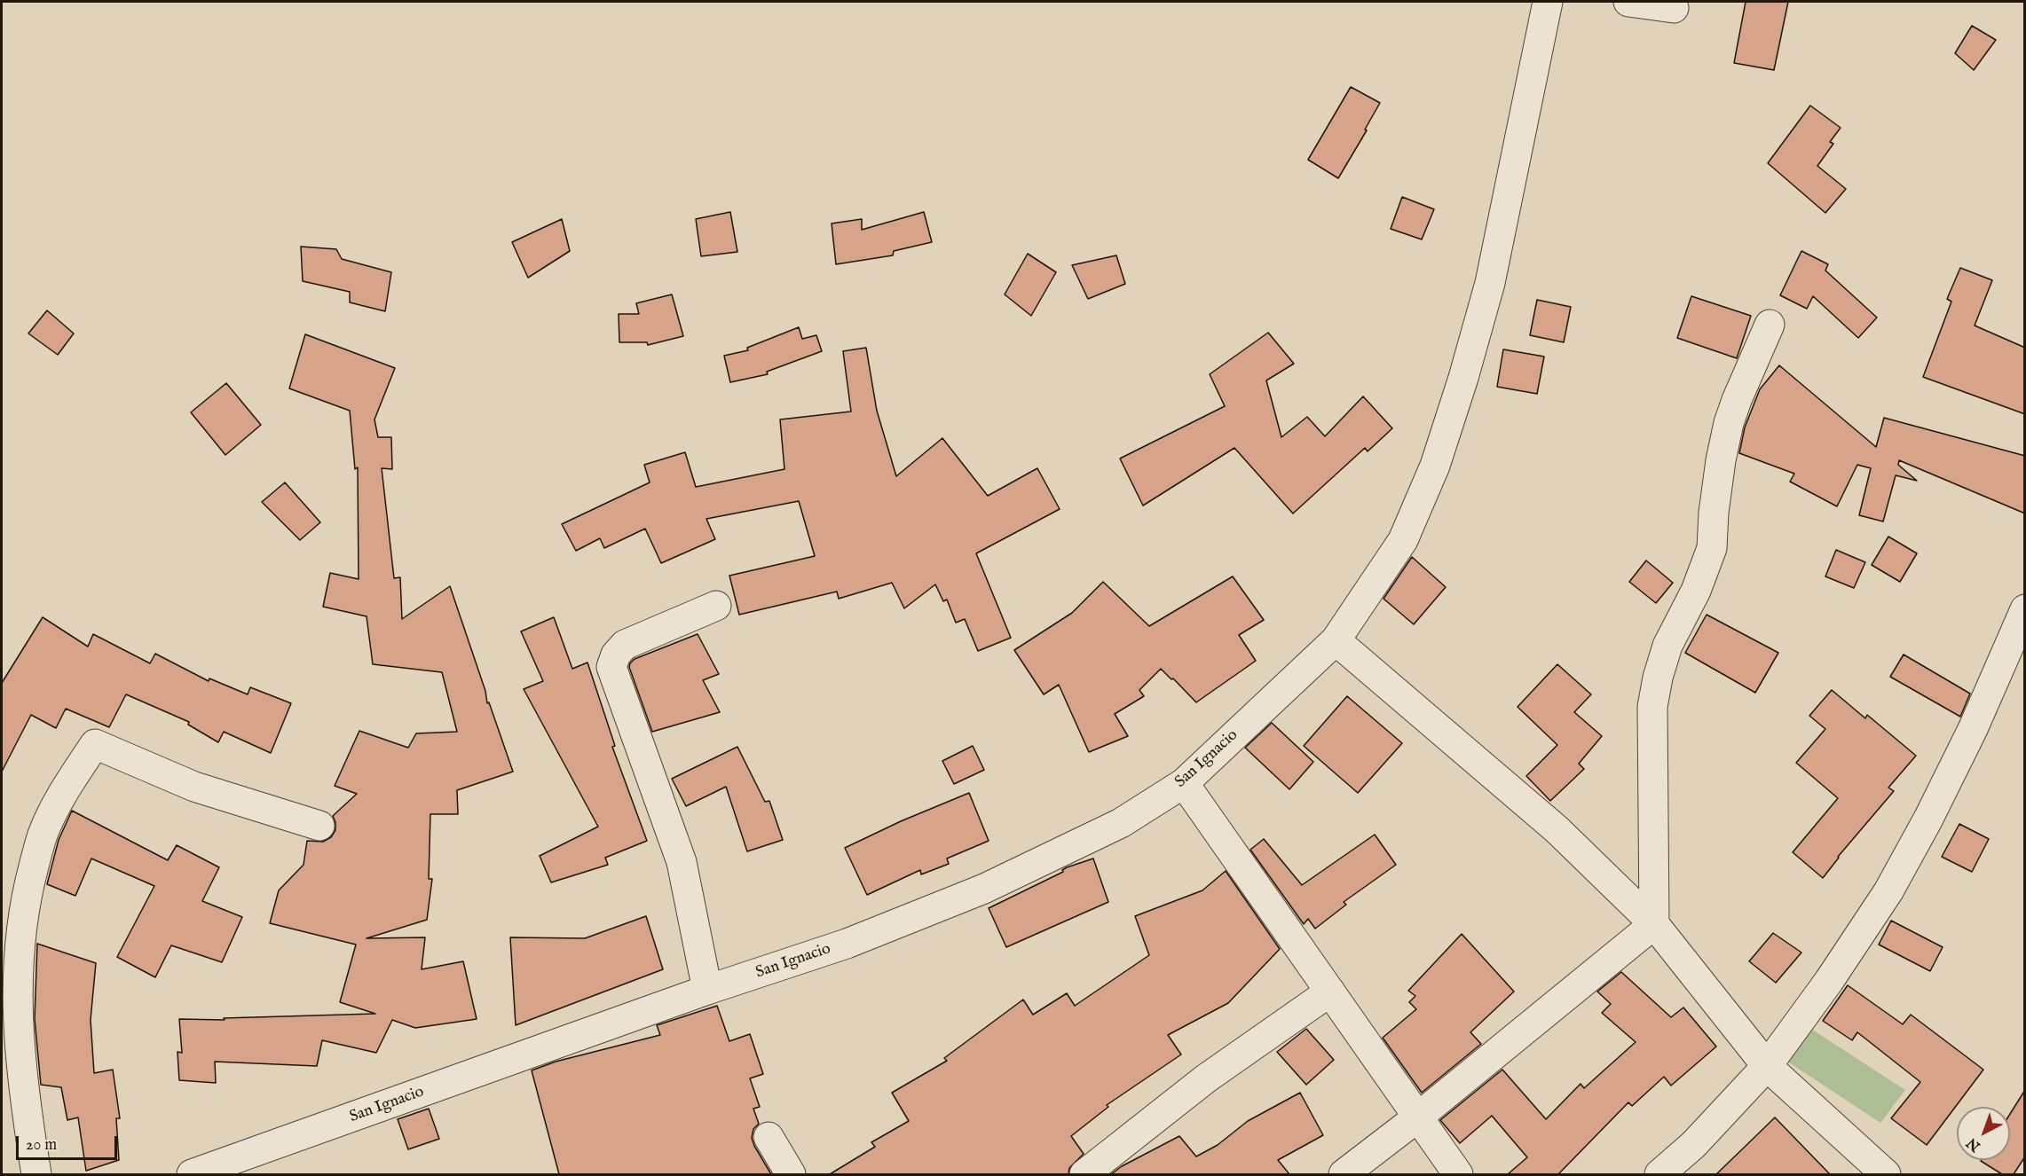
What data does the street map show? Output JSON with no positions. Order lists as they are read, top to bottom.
{
  "streets": {
    "street": ["San Ignacio"]
  },
  "scale_bar": "20 m",
  "north": "bottom left"
}
